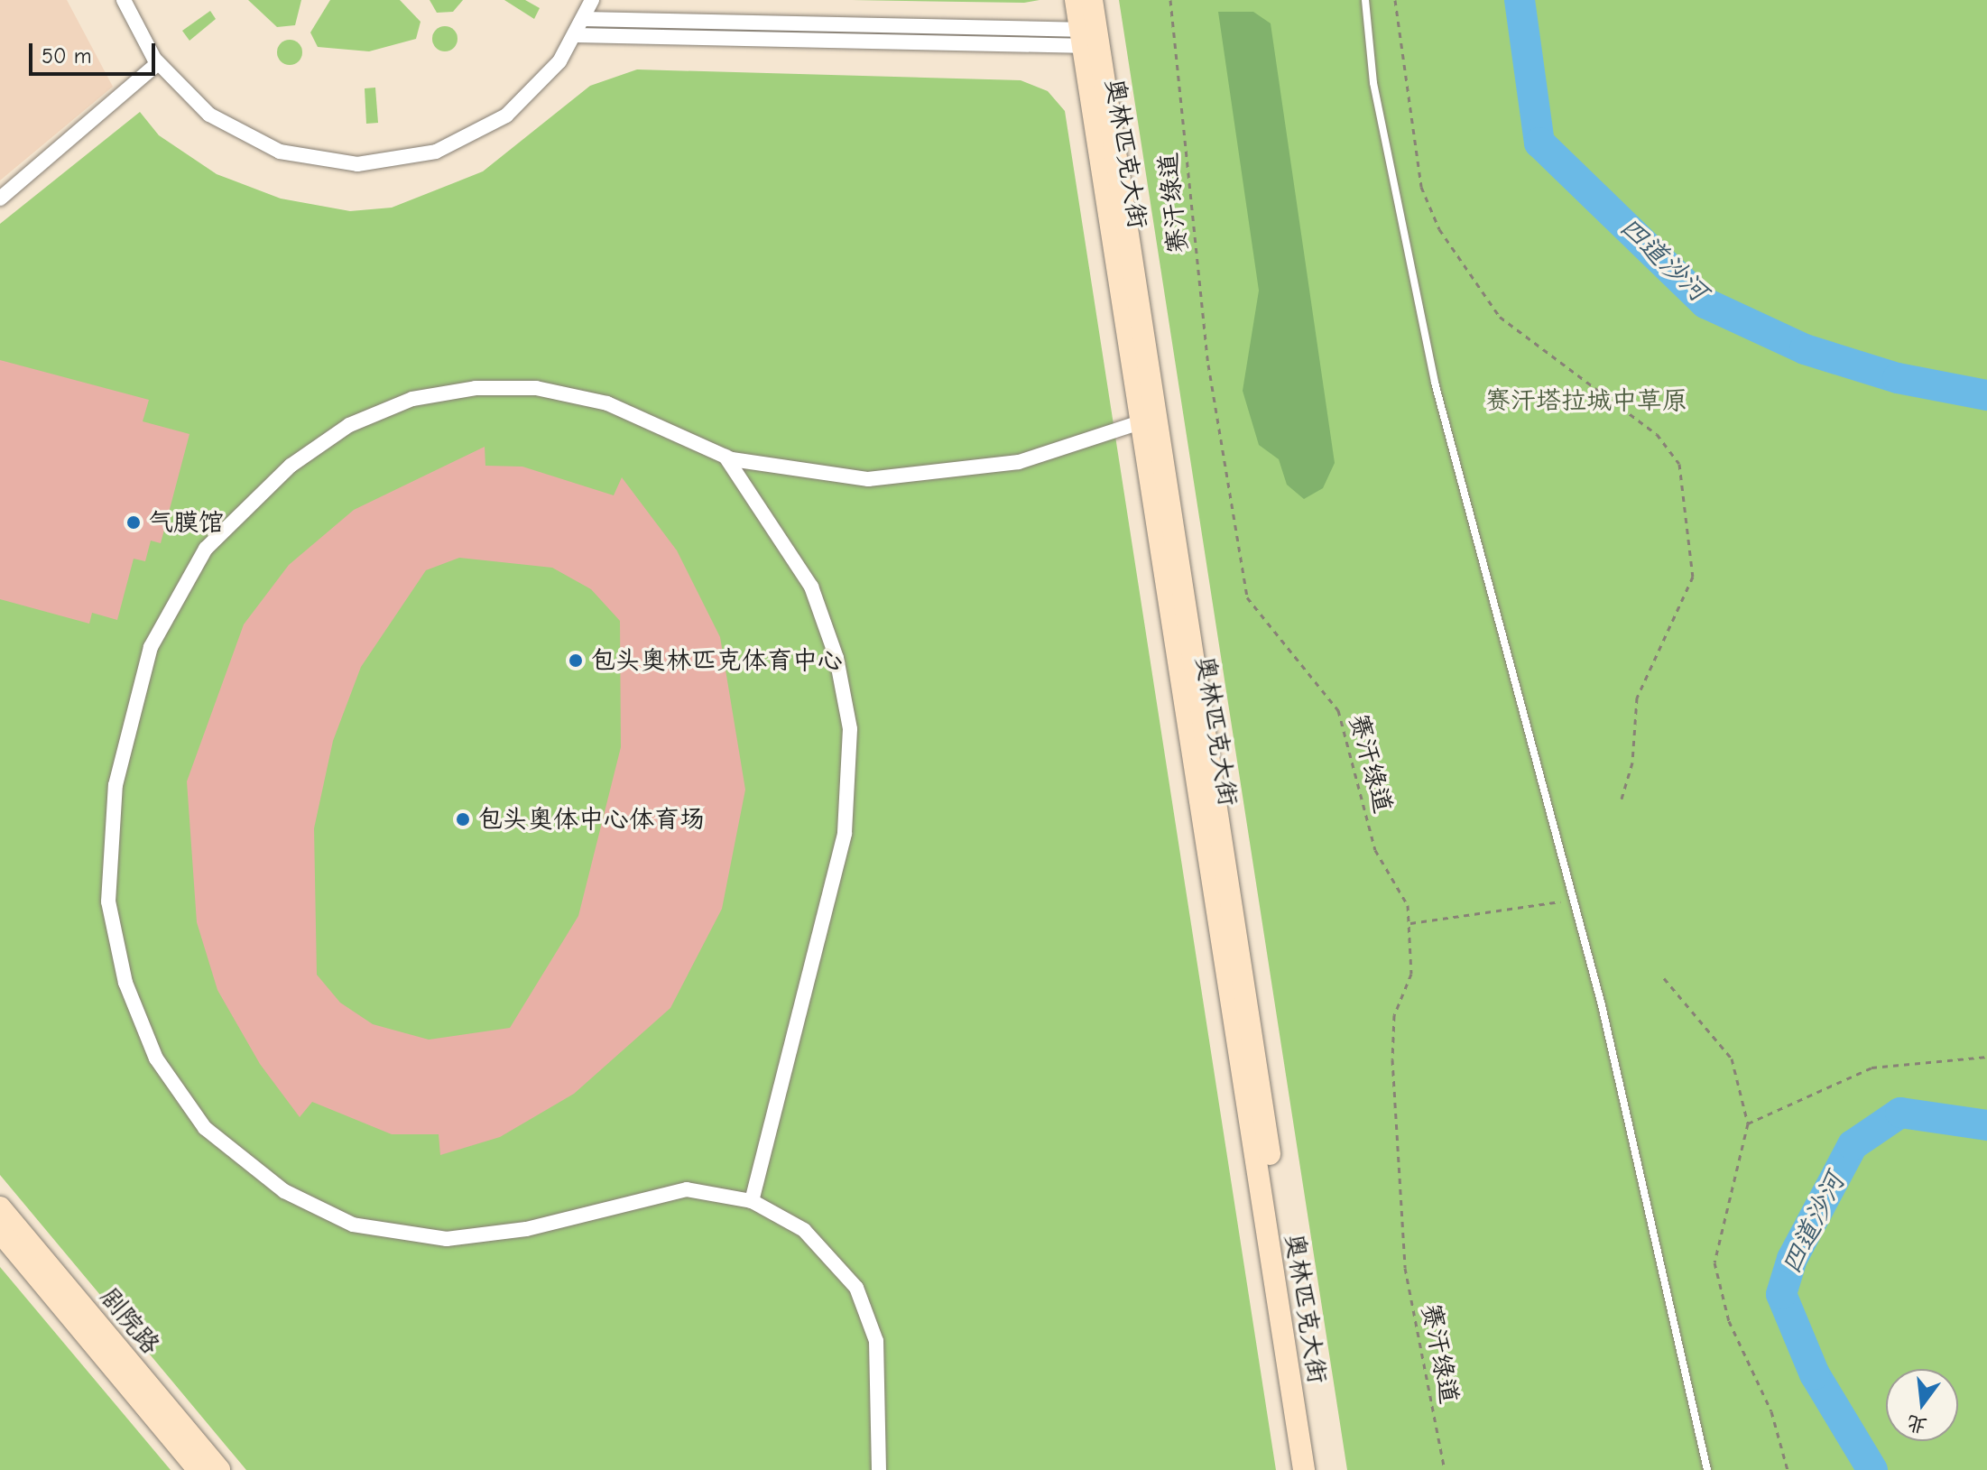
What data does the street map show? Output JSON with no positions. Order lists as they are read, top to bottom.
{
  "streets": {
    "main road": ["奥林匹克大街", "剧院路"],
    "path": ["赛汗绿道"]
  },
  "water": ["四道沙河"],
  "parks": ["赛汗塔拉城中草原"],
  "places": ["气膜馆", "包头奥林匹克体育中心", "包头奥体中心体育场"],
  "scale_bar": "50 m",
  "north": "bottom"
}
